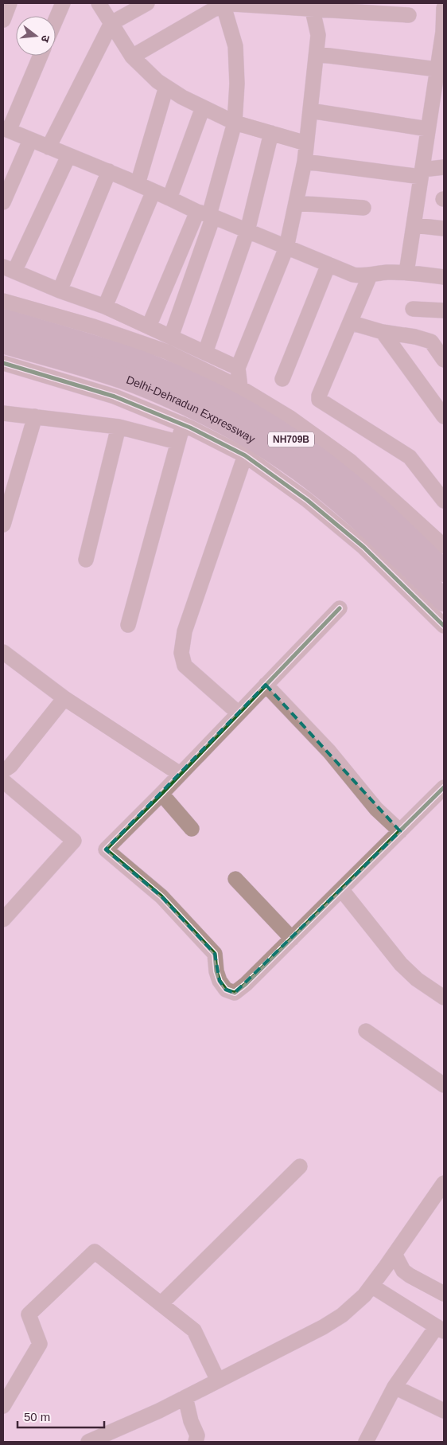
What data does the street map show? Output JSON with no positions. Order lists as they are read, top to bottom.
{
  "streets": {
    "highway": ["Delhi-Dehradun Expressway", "NH709B"]
  },
  "scale_bar": "50 m",
  "north": "right"
}
